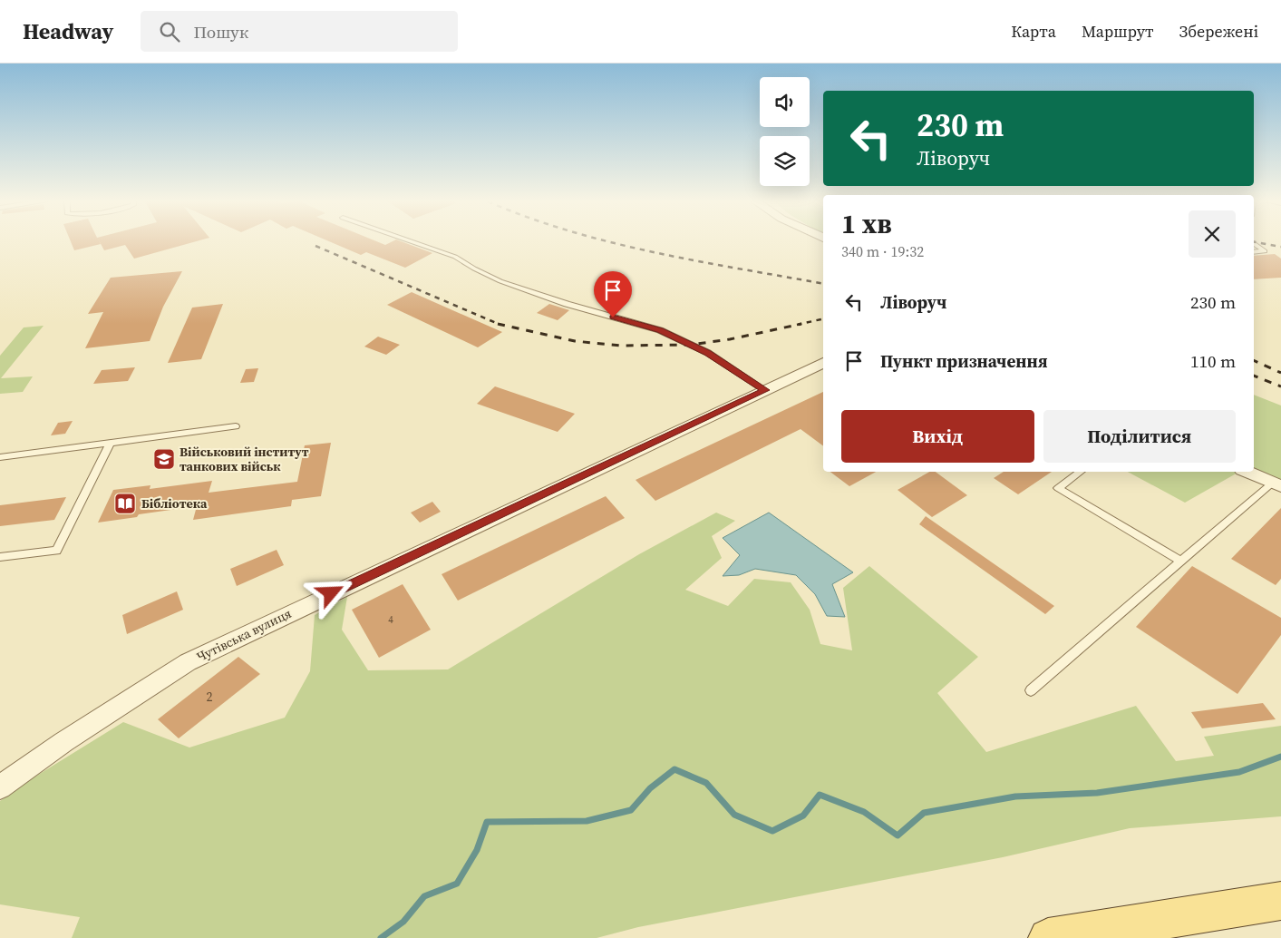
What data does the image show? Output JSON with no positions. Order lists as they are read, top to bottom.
{
  "streets": {
    "street": ["Чутівська вулиця"]
  },
  "places": {
    "school or university": ["Військовий інститут танкових військ"],
    "library": ["Бібліотека"]
  },
  "house_numbers": ["4", "2"],
  "page": {
    "header": "Headway",
    "search": "Пошук",
    "nav": ["Карта", "Маршрут", "Збережені"],
    "turn": ["230 m", "Ліворуч"],
    "heading": ["1 хв", "340 m · 19:32"],
    "list": [
      {
        "name": "Ліворуч",
        "value": "230 m"
      },
      {
        "name": "Пункт призначення",
        "value": "110 m"
      }
    ],
    "buttons": ["Вихід", "Поділитися"]
  }
}
